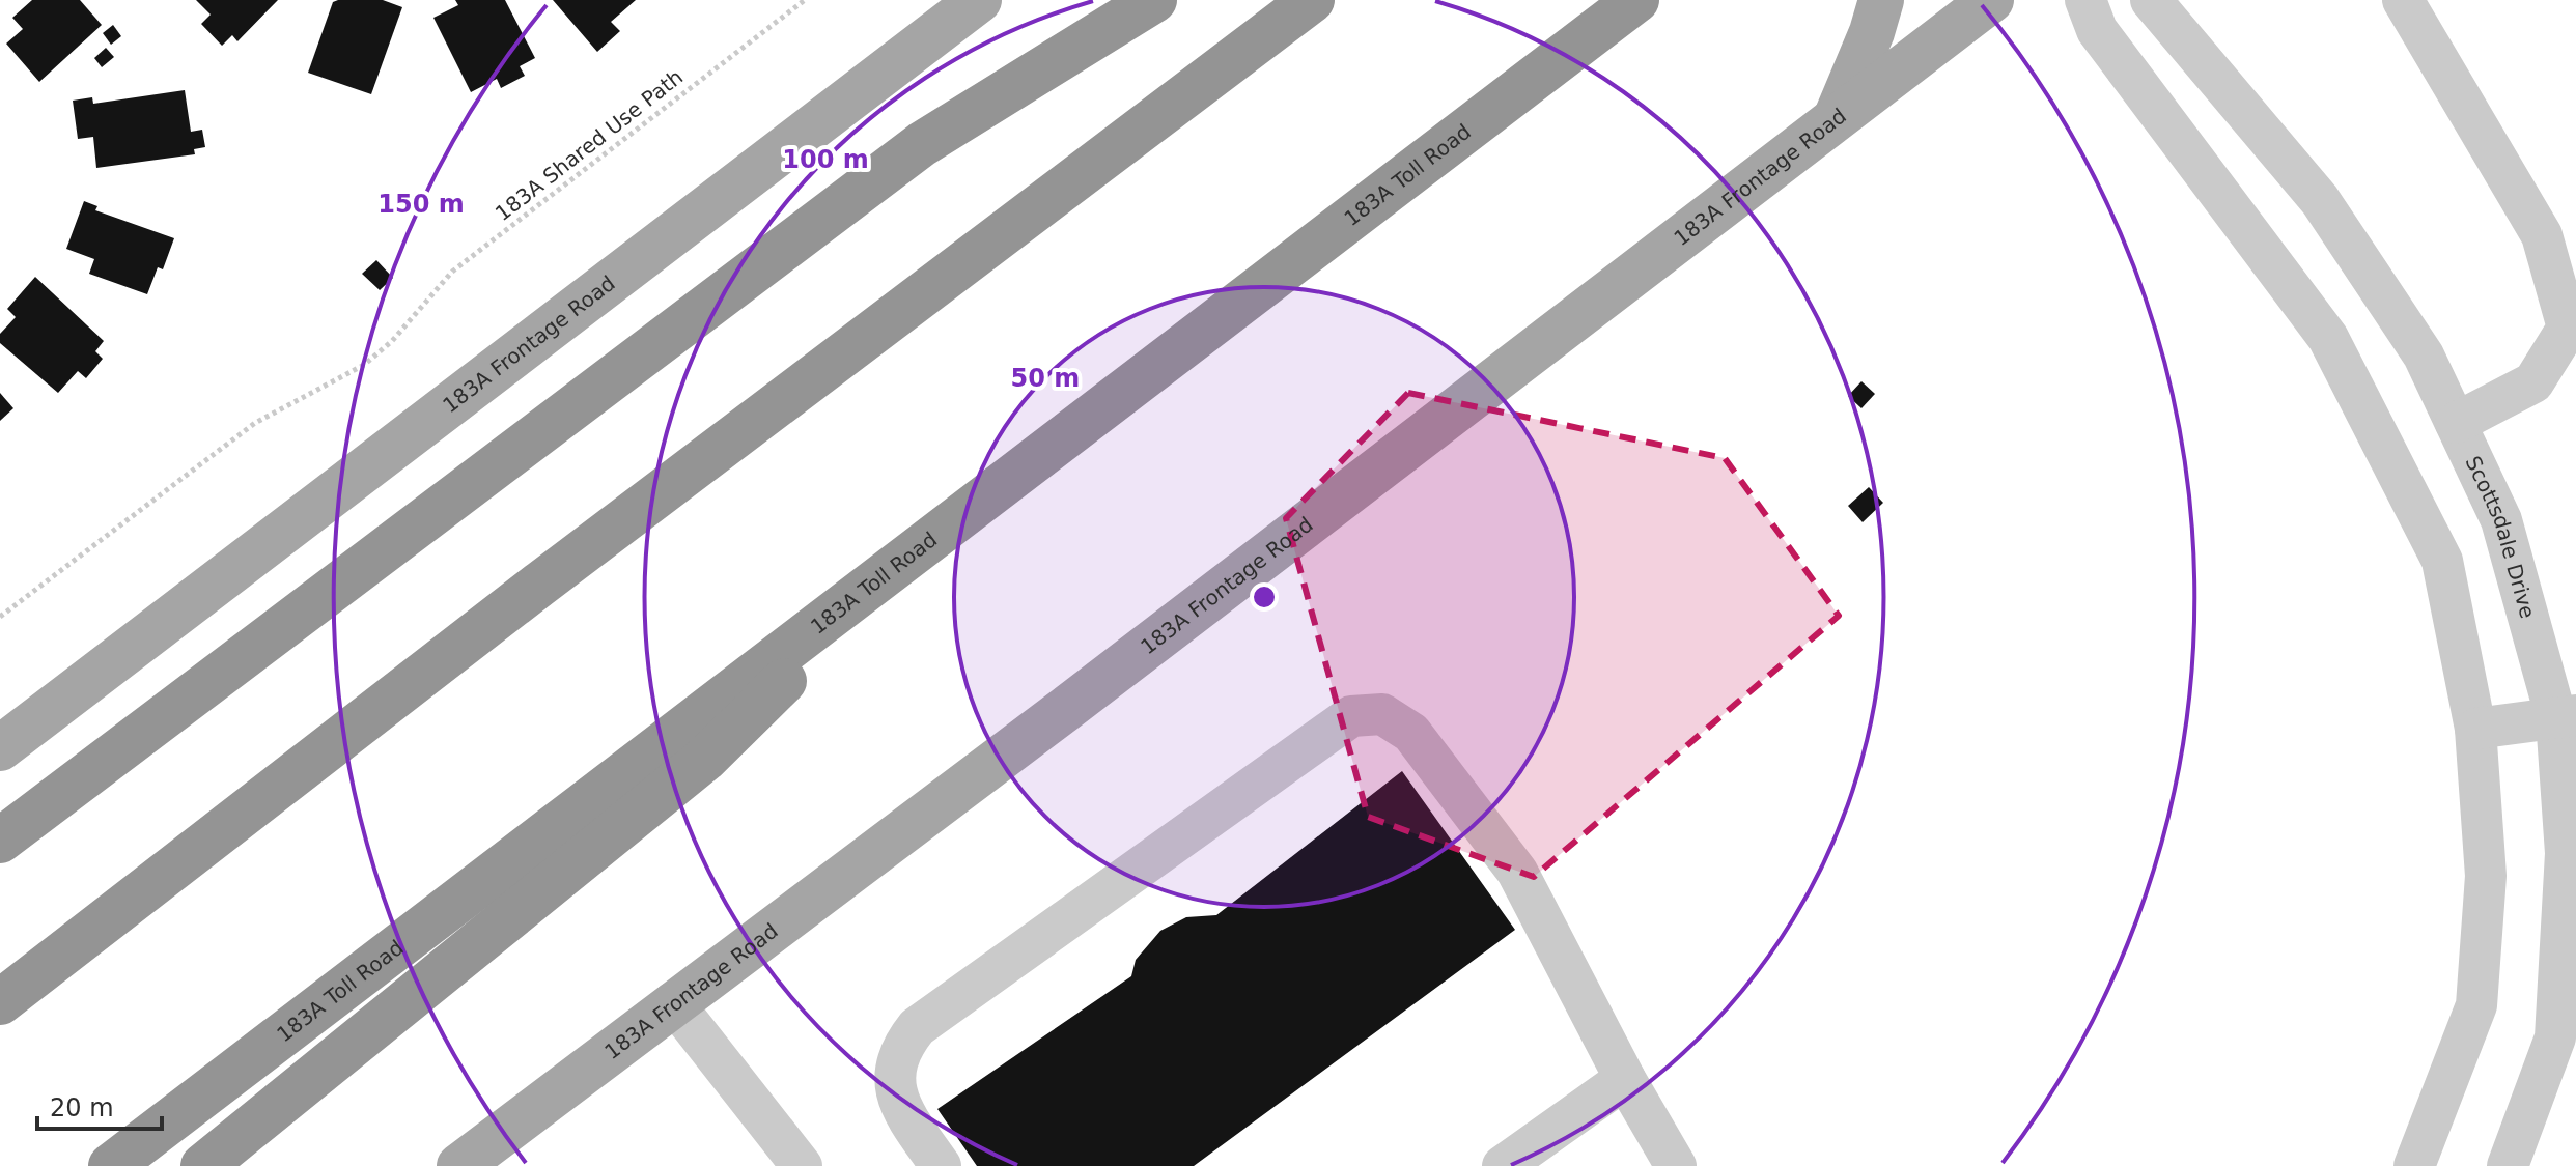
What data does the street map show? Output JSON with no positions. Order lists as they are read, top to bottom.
{
  "streets": {
    "highway": ["183A Toll Road"],
    "main road": ["183A Frontage Road"],
    "street": ["Scottsdale Drive"],
    "path": ["183A Shared Use Path"]
  },
  "scale_bar": "20 m",
  "rings": ["100 m", "150 m", "50 m"]
}
